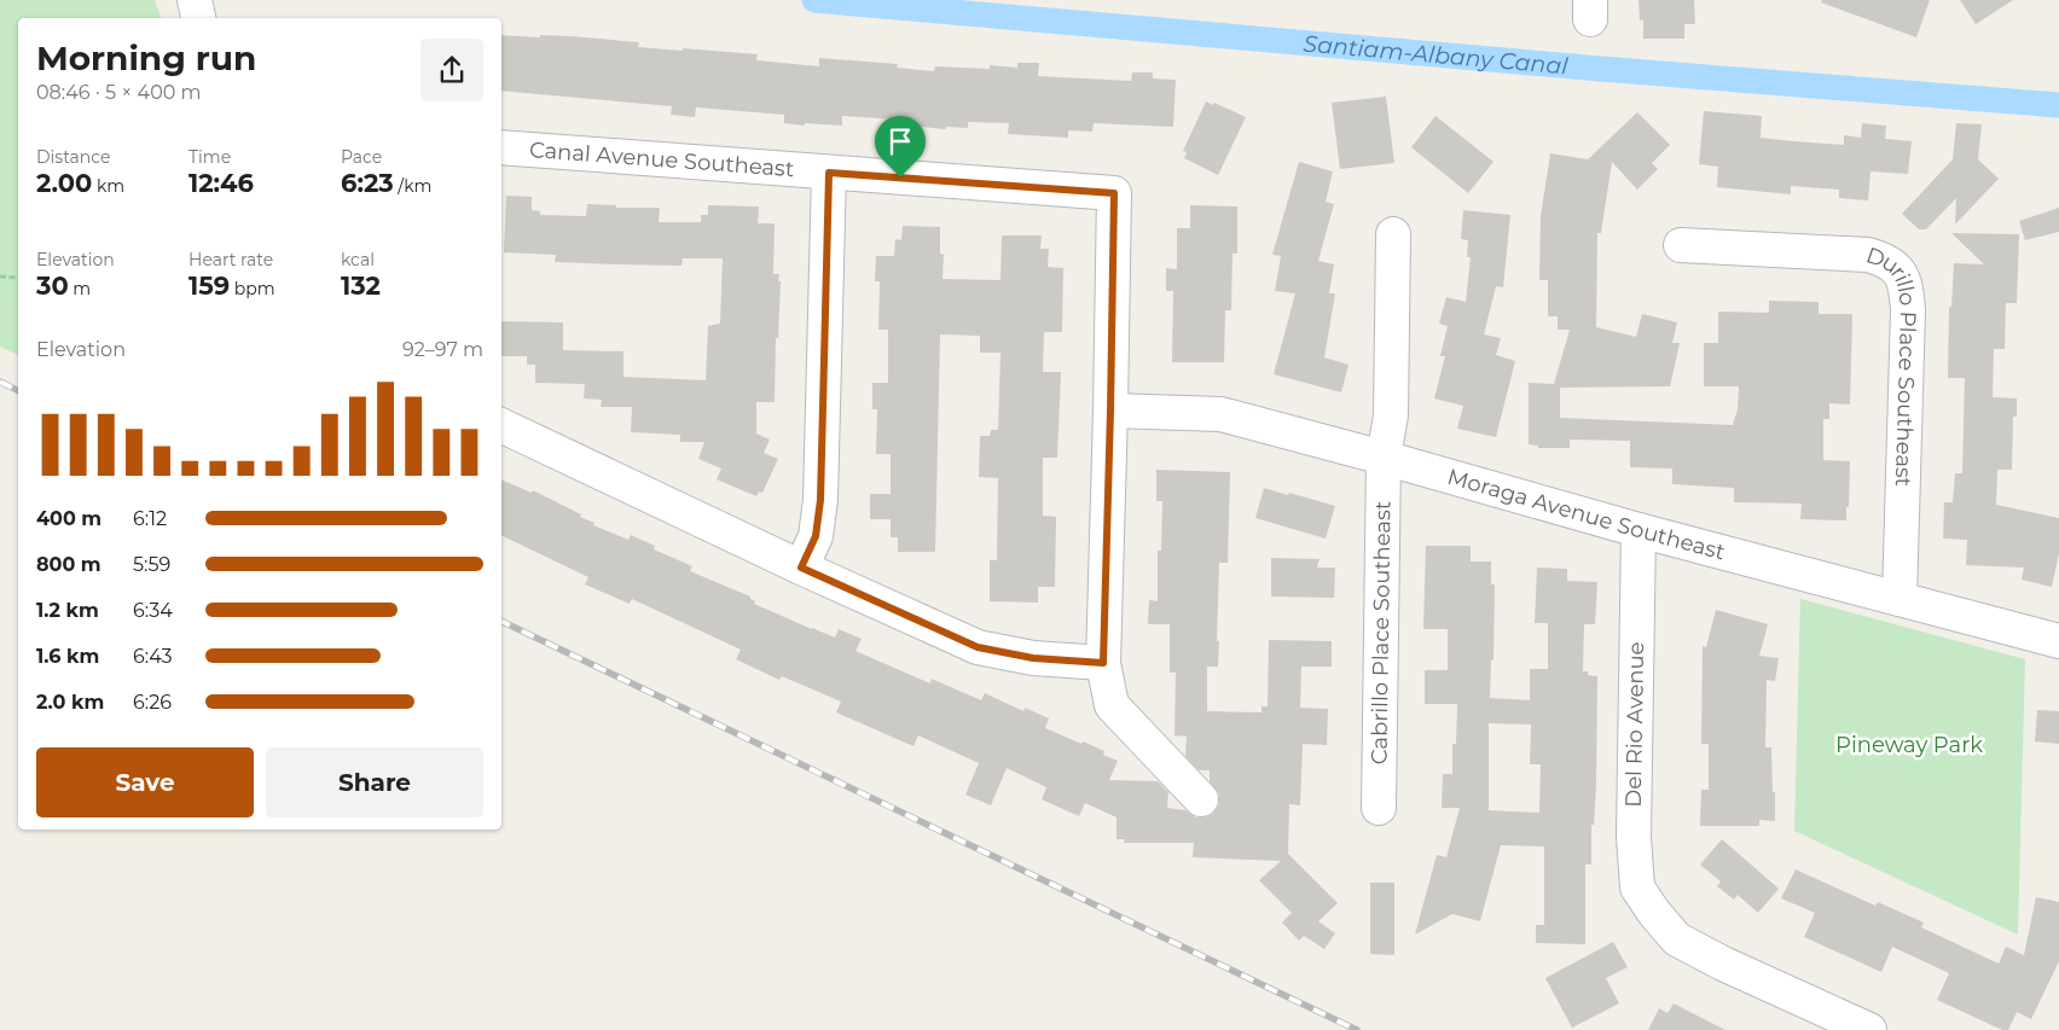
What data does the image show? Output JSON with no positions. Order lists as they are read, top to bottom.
{
  "streets": {
    "street": [
      "Canal Avenue Southeast",
      "Durillo Place Southeast",
      "Moraga Avenue Southeast",
      "Cabrillo Place Southeast",
      "Del Rio Avenue"
    ]
  },
  "crossings": [
    ["Canal Avenue Southeast", "Moraga Avenue Southeast"],
    ["Durillo Place Southeast", "Moraga Avenue Southeast"],
    ["Moraga Avenue Southeast", "Cabrillo Place Southeast"],
    ["Moraga Avenue Southeast", "Del Rio Avenue"]
  ],
  "water": ["Santiam-Albany Canal"],
  "parks": ["Pineway Park"],
  "page": {
    "heading": ["Morning run", "08:46 · 5 × 400 m"],
    "stats": [
      ["Distance", "2.00 km"],
      ["Time", "12:46"],
      ["Pace", "6:23 /km"],
      ["Elevation", "30 m"],
      ["Heart rate", "159 bpm"],
      ["kcal", "132"]
    ],
    "chart": ["Elevation", "92–97 m"],
    "list": [
      {
        "name": "400 m",
        "note": "6:12"
      },
      {
        "name": "800 m",
        "note": "5:59"
      },
      {
        "name": "1.2 km",
        "note": "6:34"
      },
      {
        "name": "1.6 km",
        "note": "6:43"
      },
      {
        "name": "2.0 km",
        "note": "6:26"
      }
    ],
    "buttons": ["Save", "Share"]
  }
}
